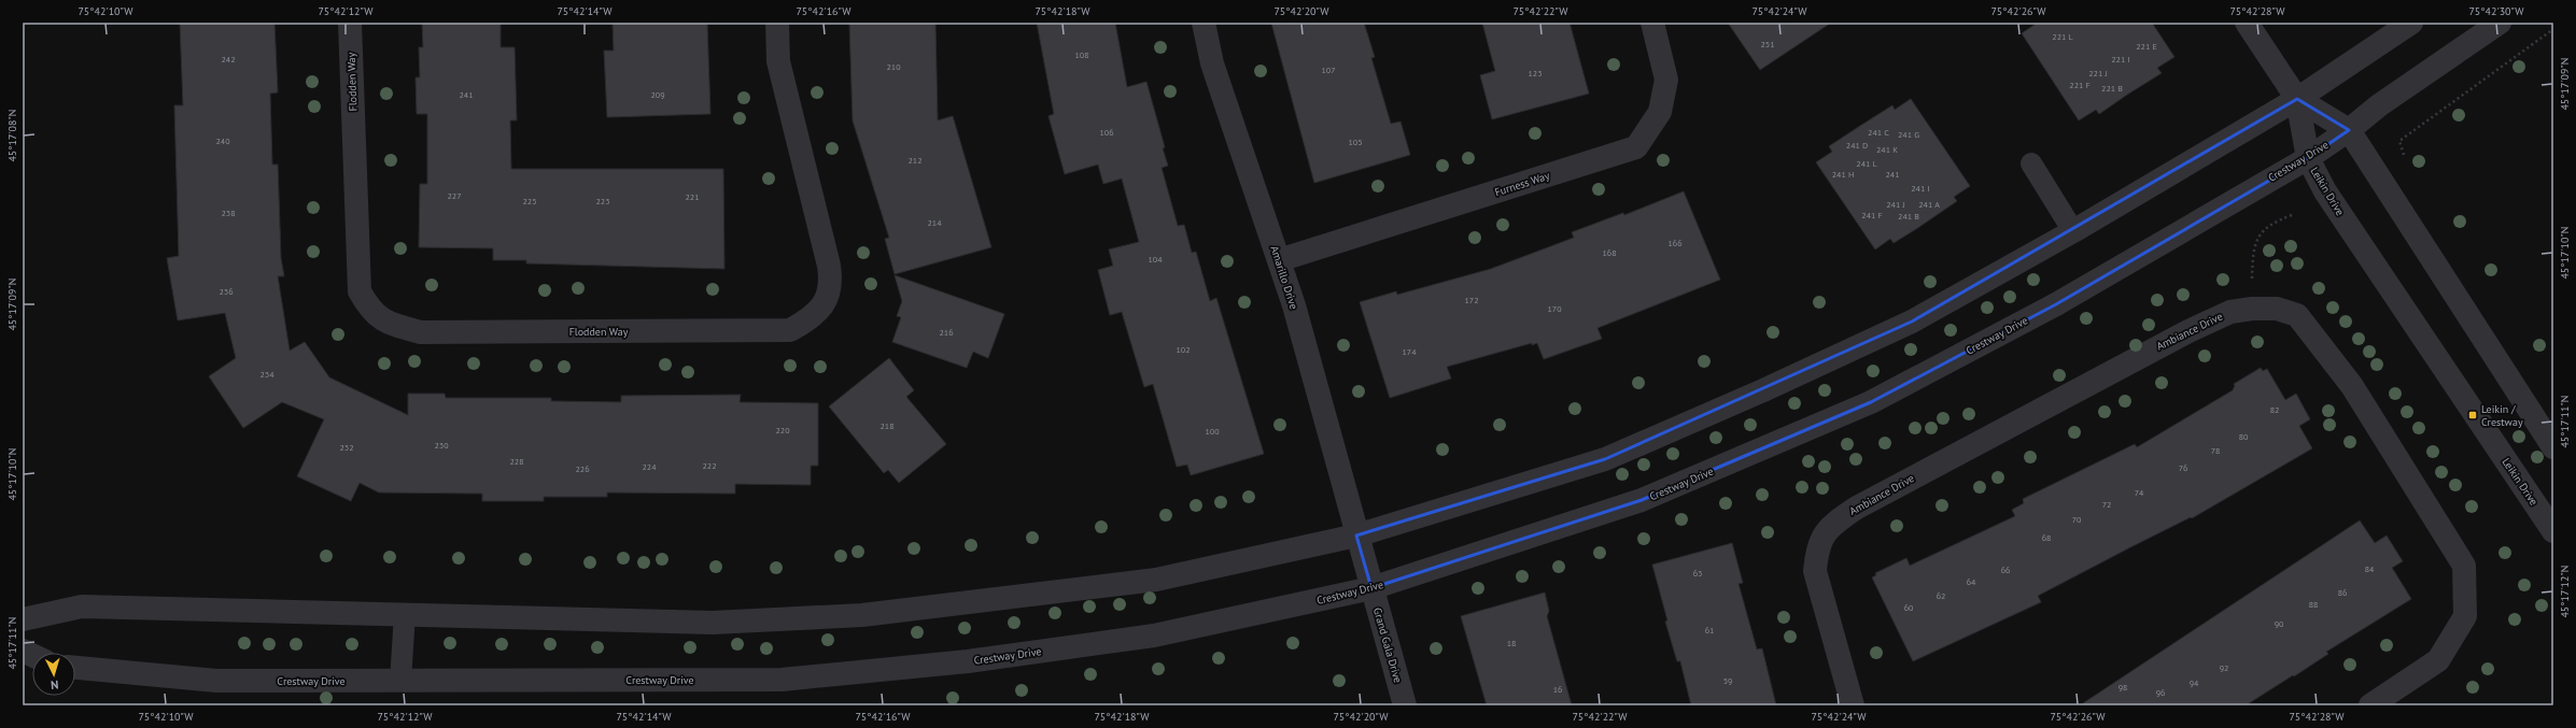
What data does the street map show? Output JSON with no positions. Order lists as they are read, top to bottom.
{
  "streets": {
    "street": [
      "Flodden Way",
      "Crestway Drive",
      "Furness Way",
      "Leikin Drive",
      "Amarillo Drive",
      "Ambiance Drive",
      "Grand Gala Drive"
    ]
  },
  "crossings": [
    ["Crestway Drive", "Leikin Drive"],
    ["Crestway Drive", "Grand Gala Drive"],
    ["Furness Way", "Amarillo Drive"],
    ["Amarillo Drive", "Grand Gala Drive"]
  ],
  "places": {
    "transit": ["Leikin / Crestway"]
  },
  "house_numbers": [
    "221 L",
    "251",
    "221 E",
    "108",
    "242",
    "221 I",
    "210",
    "107",
    "123",
    "221 J",
    "221 F",
    "221 B",
    "241",
    "209",
    "106",
    "241 C",
    "241 G",
    "240",
    "105",
    "241 D",
    "241 K",
    "212",
    "241 L",
    "241 H",
    "241",
    "241 I",
    "227",
    "221",
    "225",
    "223",
    "241 J",
    "241 A",
    "238",
    "241 F",
    "241 B",
    "214",
    "166",
    "168",
    "104",
    "236",
    "172",
    "170",
    "216",
    "102",
    "174",
    "234",
    "82",
    "218",
    "220",
    "100",
    "80",
    "230",
    "232",
    "78",
    "228",
    "222",
    "224",
    "76",
    "226",
    "74",
    "72",
    "70",
    "68",
    "84",
    "66",
    "63",
    "64",
    "86",
    "62",
    "88",
    "60",
    "90",
    "61",
    "18",
    "92",
    "59",
    "94",
    "98",
    "16",
    "96"
  ],
  "north": "bottom",
  "coordinates": [
    "75°42'10\"W",
    "75°42'12\"W",
    "75°42'14\"W",
    "75°42'16\"W",
    "75°42'18\"W",
    "75°42'20\"W",
    "75°42'22\"W",
    "75°42'24\"W",
    "75°42'26\"W",
    "75°42'28\"W",
    "75°42'30\"W",
    "45°17'09\"N",
    "45°17'08\"N",
    "45°17'10\"N",
    "45°17'11\"N",
    "45°17'12\"N"
  ]
}
